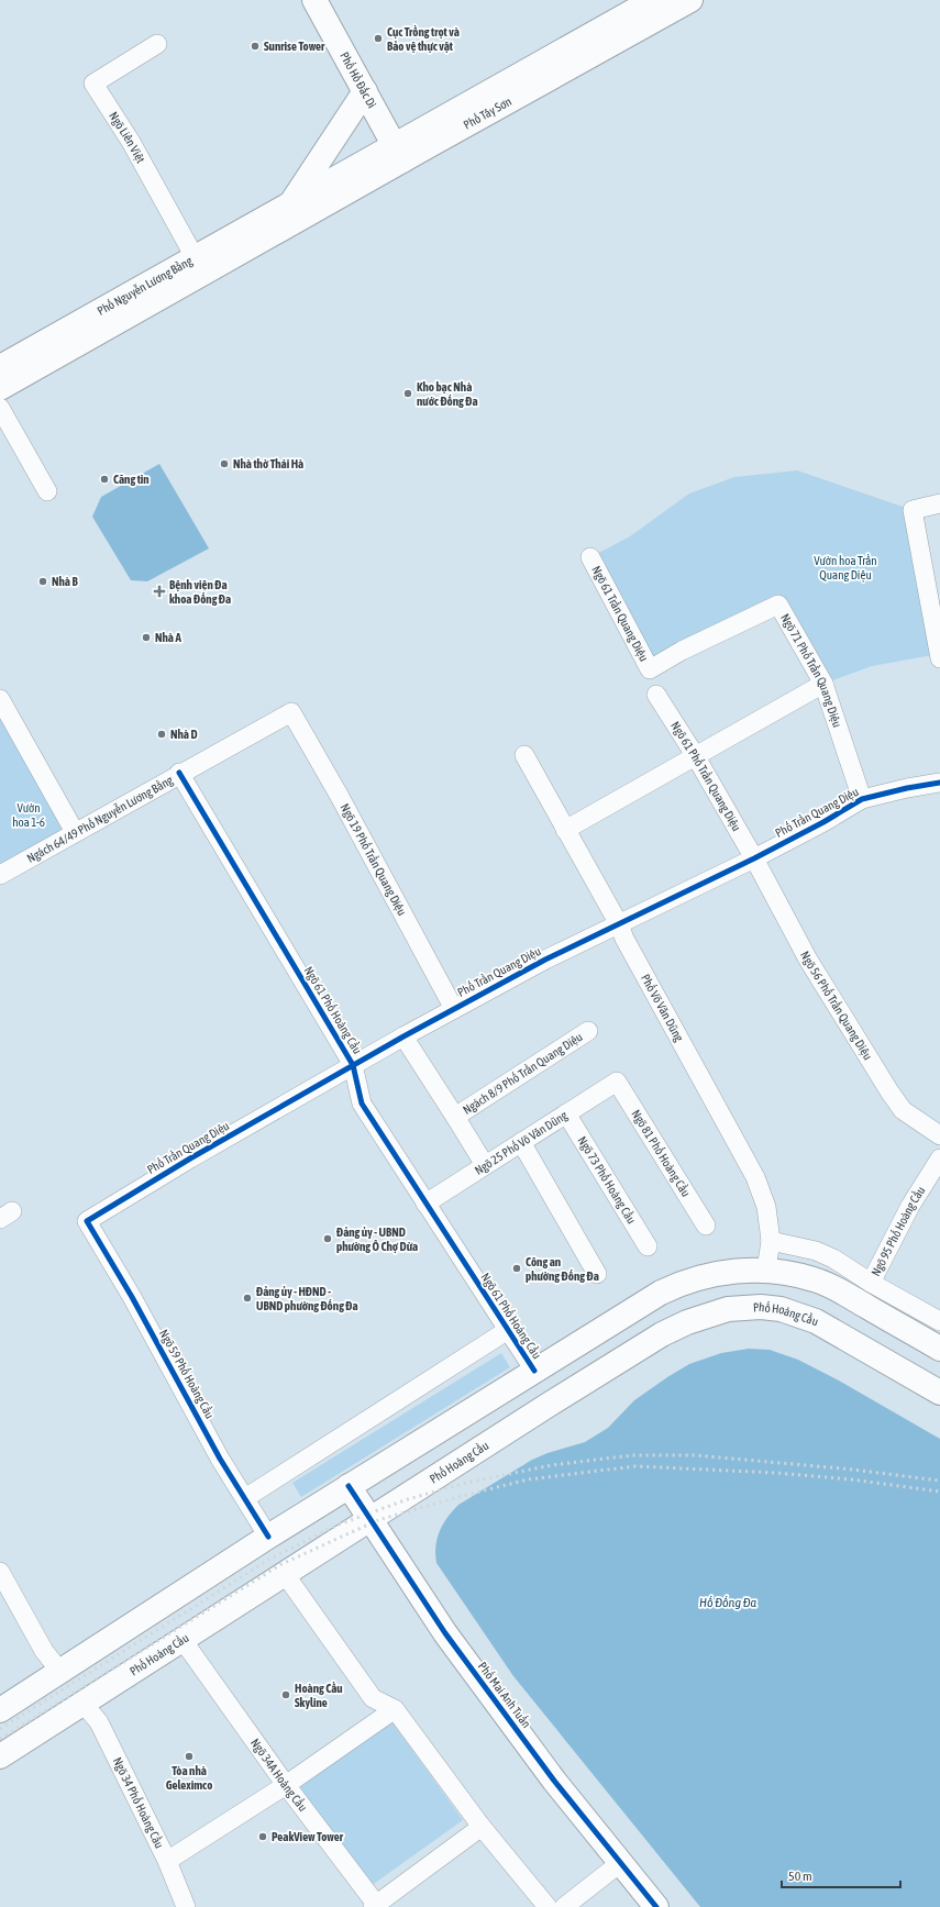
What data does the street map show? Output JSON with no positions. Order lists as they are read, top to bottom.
{
  "streets": {
    "main road": [
      "Phố Hồ Đắc Di",
      "Phố Tây Sơn",
      "Phố Nguyễn Lương Bằng",
      "Phố Hoàng Cầu",
      "Phố Mai Anh Tuấn"
    ],
    "street": [
      "Ngõ Liên Việt",
      "Ngõ 61 Trần Quang Diệu",
      "Ngõ 71 Phố Trần Quang Diệu",
      "Ngõ 61 Phố Trần Quang Diệu",
      "Phố Trần Quang Diệu",
      "Ngách 64/49 Phố Nguyễn Lương Bằng",
      "Ngõ 19 Phố Trần Quang Diệu",
      "Ngõ 56 Phố Trần Quang Diệu",
      "Phố Võ Văn Dũng",
      "Ngõ 61 Phố Hoàng Cầu",
      "Ngách 8/9 Phố Trần Quang Diệu",
      "Ngõ 25 Phố Võ Văn Dũng",
      "Ngõ 81 Phố Hoàng Cầu",
      "Ngõ 73 Phố Hoàng Cầu",
      "Ngõ 95 Phố Hoàng Cầu",
      "Ngõ 59 Phố Hoàng Cầu",
      "Ngõ 34A Hoàng Cầu",
      "Ngõ 34 Phố Hoàng Cầu"
    ]
  },
  "crossings": [
    ["Phố Hồ Đắc Di", "Phố Tây Sơn"],
    ["Phố Tây Sơn", "Phố Nguyễn Lương Bằng"],
    ["Ngõ Liên Việt", "Phố Nguyễn Lương Bằng"],
    ["Ngõ 61 Trần Quang Diệu", "Ngõ 71 Phố Trần Quang Diệu"],
    ["Ngõ 71 Phố Trần Quang Diệu", "Phố Trần Quang Diệu"],
    ["Ngõ 61 Phố Trần Quang Diệu", "Phố Trần Quang Diệu"],
    ["Ngõ 61 Phố Trần Quang Diệu", "Ngõ 56 Phố Trần Quang Diệu"],
    ["Phố Trần Quang Diệu", "Ngõ 19 Phố Trần Quang Diệu"],
    ["Phố Trần Quang Diệu", "Ngõ 56 Phố Trần Quang Diệu"],
    ["Phố Trần Quang Diệu", "Phố Võ Văn Dũng"],
    ["Phố Trần Quang Diệu", "Ngõ 61 Phố Hoàng Cầu"],
    ["Phố Trần Quang Diệu", "Ngõ 59 Phố Hoàng Cầu"],
    ["Ngách 64/49 Phố Nguyễn Lương Bằng", "Ngõ 19 Phố Trần Quang Diệu"],
    ["Ngách 64/49 Phố Nguyễn Lương Bằng", "Ngõ 61 Phố Hoàng Cầu"],
    ["Ngõ 61 Phố Hoàng Cầu", "Ngõ 25 Phố Võ Văn Dũng"],
    ["Ngõ 25 Phố Võ Văn Dũng", "Ngõ 81 Phố Hoàng Cầu"],
    ["Ngõ 25 Phố Võ Văn Dũng", "Ngõ 73 Phố Hoàng Cầu"],
    ["Phố Hoàng Cầu", "Phố Mai Anh Tuấn"],
    ["Phố Hoàng Cầu", "Ngõ 34A Hoàng Cầu"],
    ["Phố Hoàng Cầu", "Ngõ 34 Phố Hoàng Cầu"]
  ],
  "water": ["Hố Đống Đa"],
  "parks": ["Vườn hoa Trần Quang Diệu", "Vườn hoa 1-6"],
  "places": {
    "other": [
      "Cục Trồng trọt và Bảo vệ thực vật",
      "Sunrise Tower",
      "Kho bạc Nhà nước Đống Đa",
      "Nhà thờ Thái Hà",
      "Căng tin",
      "Nhà B",
      "Nhà A",
      "Nhà D",
      "Đảng ủy - UBND phường Ô Chợ Dừa",
      "Công an phường Đống Đa",
      "Đảng ủy - HĐND - UBND phường Đống Đa",
      "Hoàng Cầu Skyline",
      "Tòa nhà Geleximco",
      "PeakView Tower"
    ],
    "health": ["Bệnh viện Đa khoa Đống Đa"]
  },
  "scale_bar": "50 m"
}
